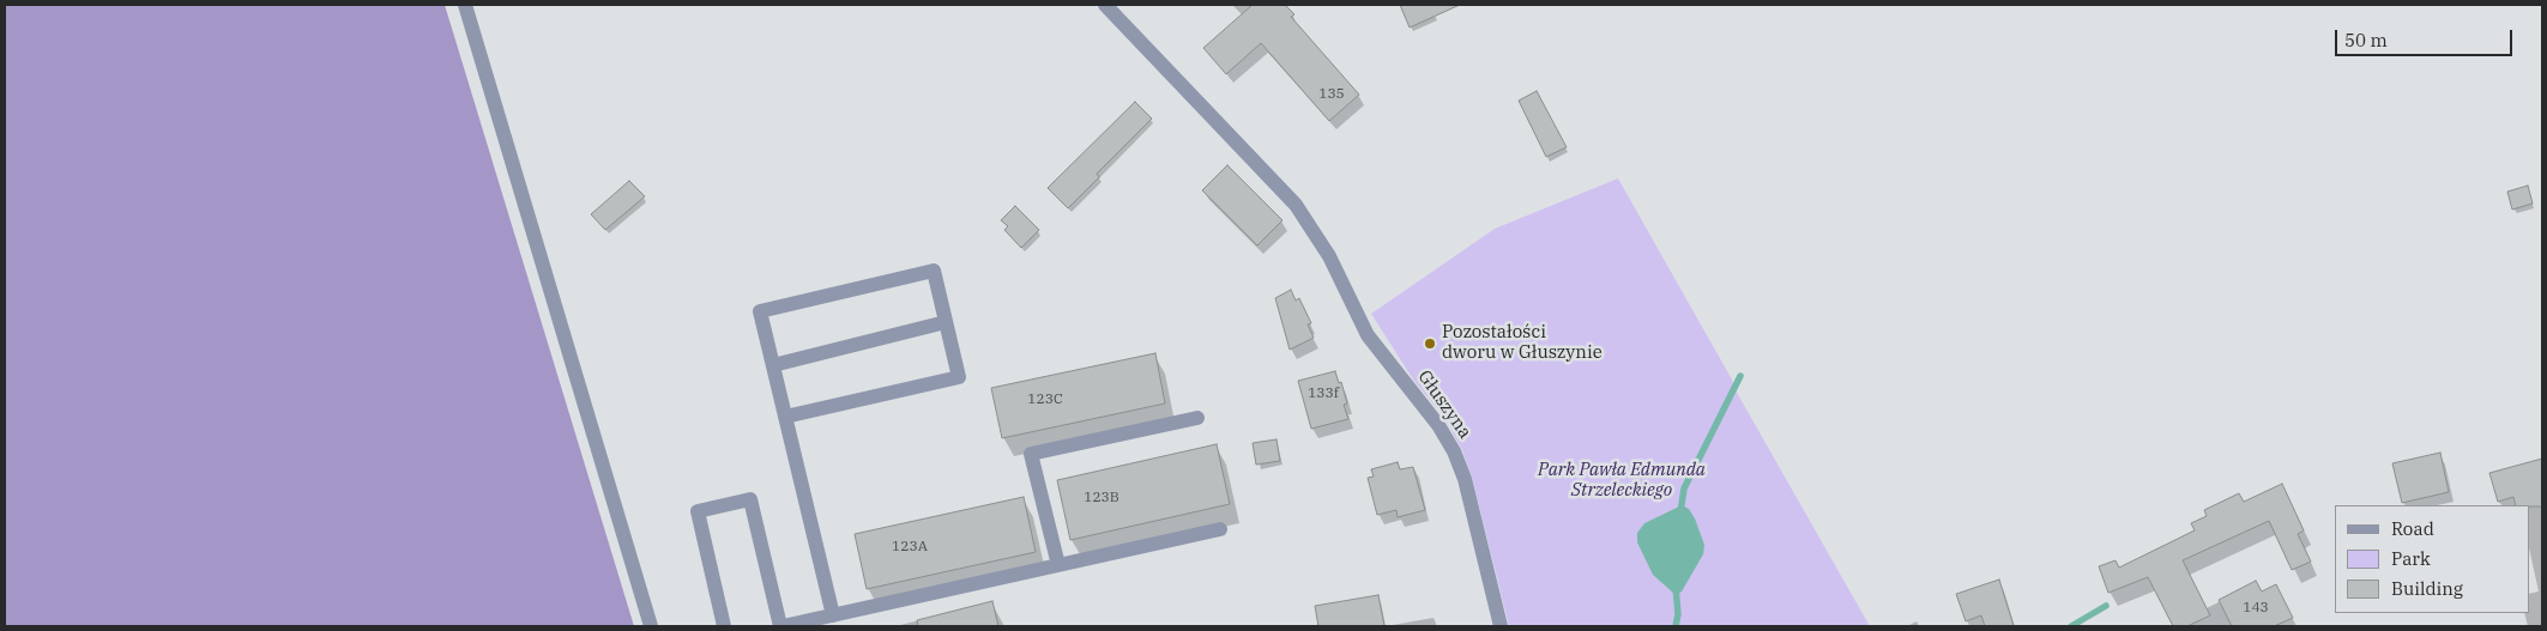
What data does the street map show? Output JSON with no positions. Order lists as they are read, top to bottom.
{
  "streets": {
    "street": ["Głuszyna"]
  },
  "parks": ["Park Pawła Edmunda Strzeleckiego"],
  "places": ["Pozostałości dworu w Głuszynie"],
  "house_numbers": [
    "135",
    "133f",
    "123C",
    "123B",
    "123A",
    "143"
  ],
  "legend": ["Road", "Park", "Building"],
  "scale_bar": "50 m"
}
